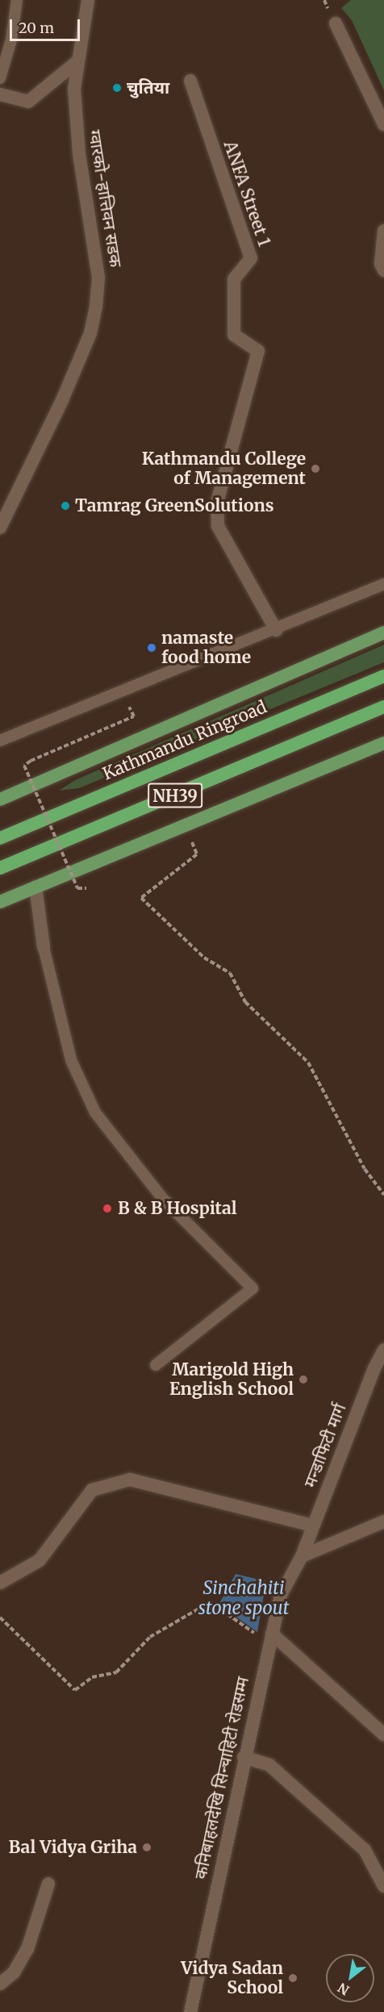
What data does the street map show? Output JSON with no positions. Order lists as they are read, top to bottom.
{
  "streets": {
    "highway": ["Kathmandu Ringroad", "NH39"],
    "street": [
      "ANFA Street 1",
      "ग्वारको-हात्तिवन सडक",
      "मन्डाफिटी मार्ग",
      "कनिबाहलदेखि सिन्चाहिटी रोडसम्म"
    ]
  },
  "crossings": [
    ["मन्डाफिटी मार्ग", "कनिबाहलदेखि सिन्चाहिटी रोडसम्म"]
  ],
  "water": ["Sinchahiti stone spout"],
  "places": [
    "चुतिया",
    "Kathmandu College of Management",
    "Tamrag GreenSolutions",
    "namaste food home",
    "B & B Hospital",
    "Marigold High English School",
    "Bal Vidya Griha",
    "Vidya Sadan School"
  ],
  "scale_bar": "20 m",
  "north": "bottom left"
}
